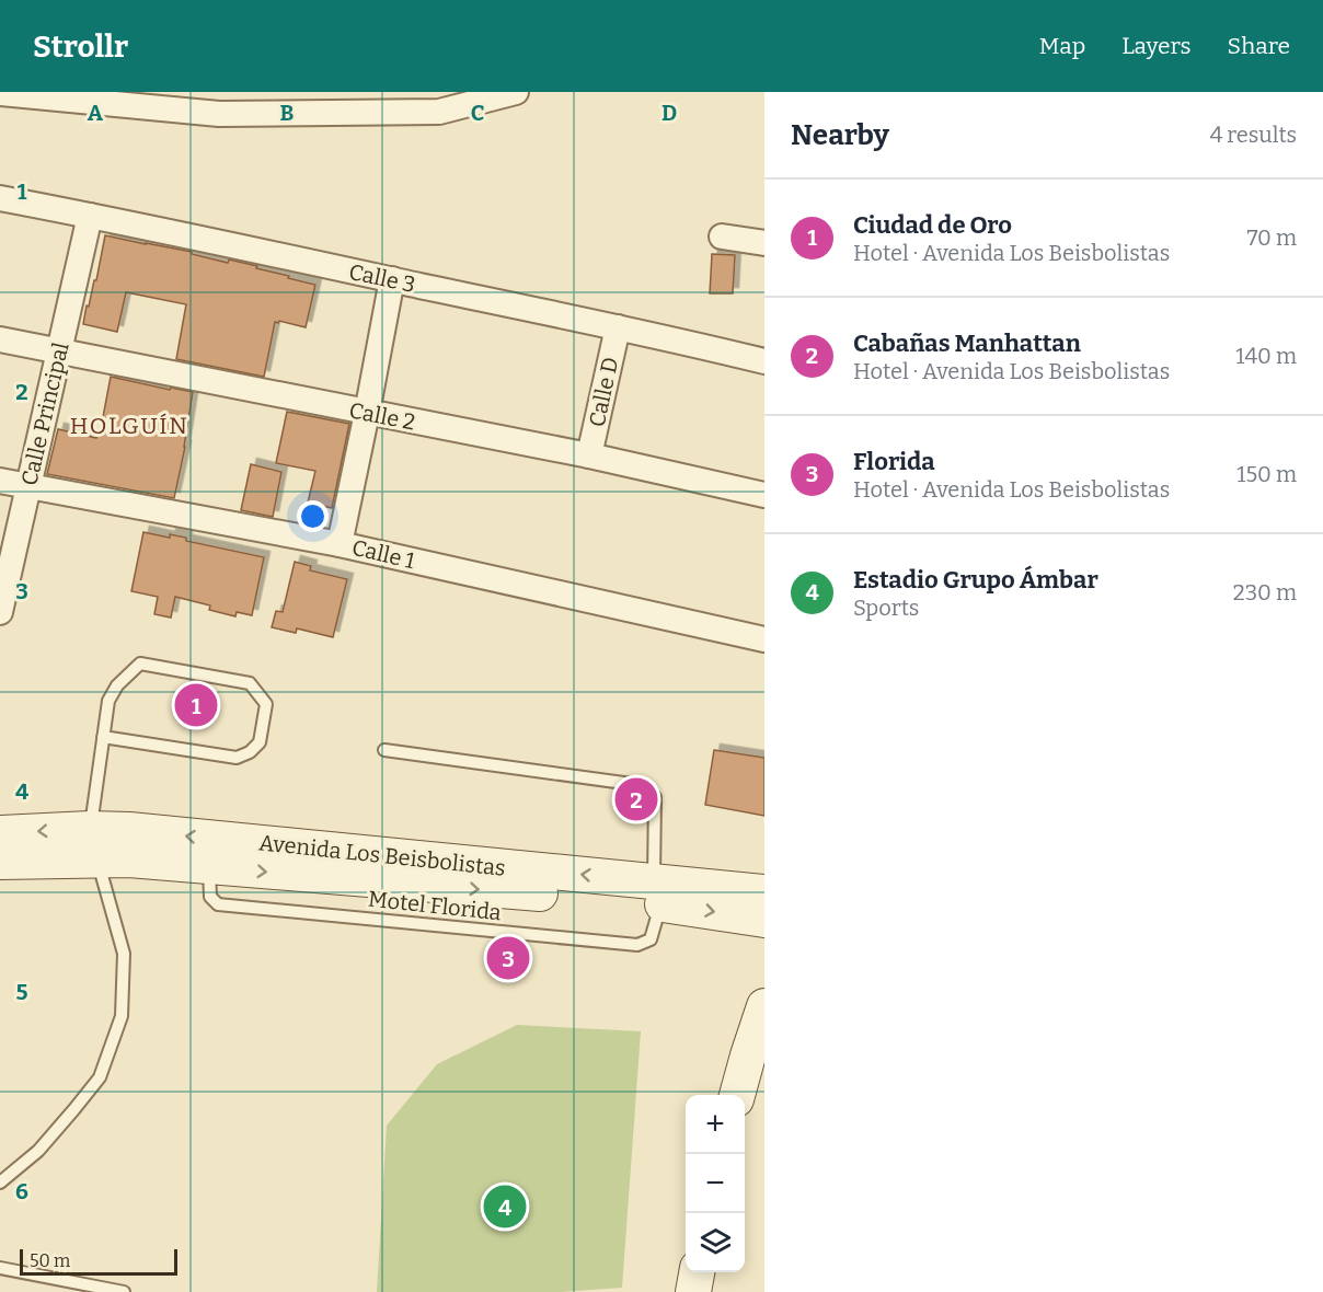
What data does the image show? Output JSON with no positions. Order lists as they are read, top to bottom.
{
  "streets": {
    "main road": ["Avenida Los Beisbolistas"],
    "street": [
      "Calle 3",
      "Calle D",
      "Calle Principal",
      "Calle 2",
      "Calle 1"
    ]
  },
  "crossings": [
    ["Calle 3", "Calle D"],
    ["Calle 3", "Calle Principal"],
    ["Calle D", "Calle 2"],
    ["Calle Principal", "Calle 2"],
    ["Calle Principal", "Calle 1"]
  ],
  "districts": ["HOLGUÍN"],
  "scale_bar": "50 m",
  "page": {
    "header": "Strollr",
    "nav": ["Map", "Layers", "Share"],
    "heading": ["Nearby", "4 results"],
    "list": [
      {
        "mark": "1",
        "name": "Ciudad de Oro",
        "note": "Hotel · Avenida Los Beisbolistas",
        "value": "70 m"
      },
      {
        "mark": "2",
        "name": "Cabañas Manhattan",
        "note": "Hotel · Avenida Los Beisbolistas",
        "value": "140 m"
      },
      {
        "mark": "3",
        "name": "Florida",
        "note": "Hotel · Avenida Los Beisbolistas",
        "value": "150 m"
      },
      {
        "mark": "4",
        "name": "Estadio Grupo Ámbar",
        "note": "Sports",
        "value": "230 m"
      }
    ],
    "pins": [
      "1",
      "2",
      "3",
      "4"
    ],
    "map_buttons": ["+", "−"],
    "scale": "50 m"
  },
  "grid": {
    "columns": [
      "A",
      "B",
      "C",
      "D"
    ],
    "rows": [
      "1",
      "2",
      "3",
      "4",
      "5",
      "6"
    ]
  }
}
